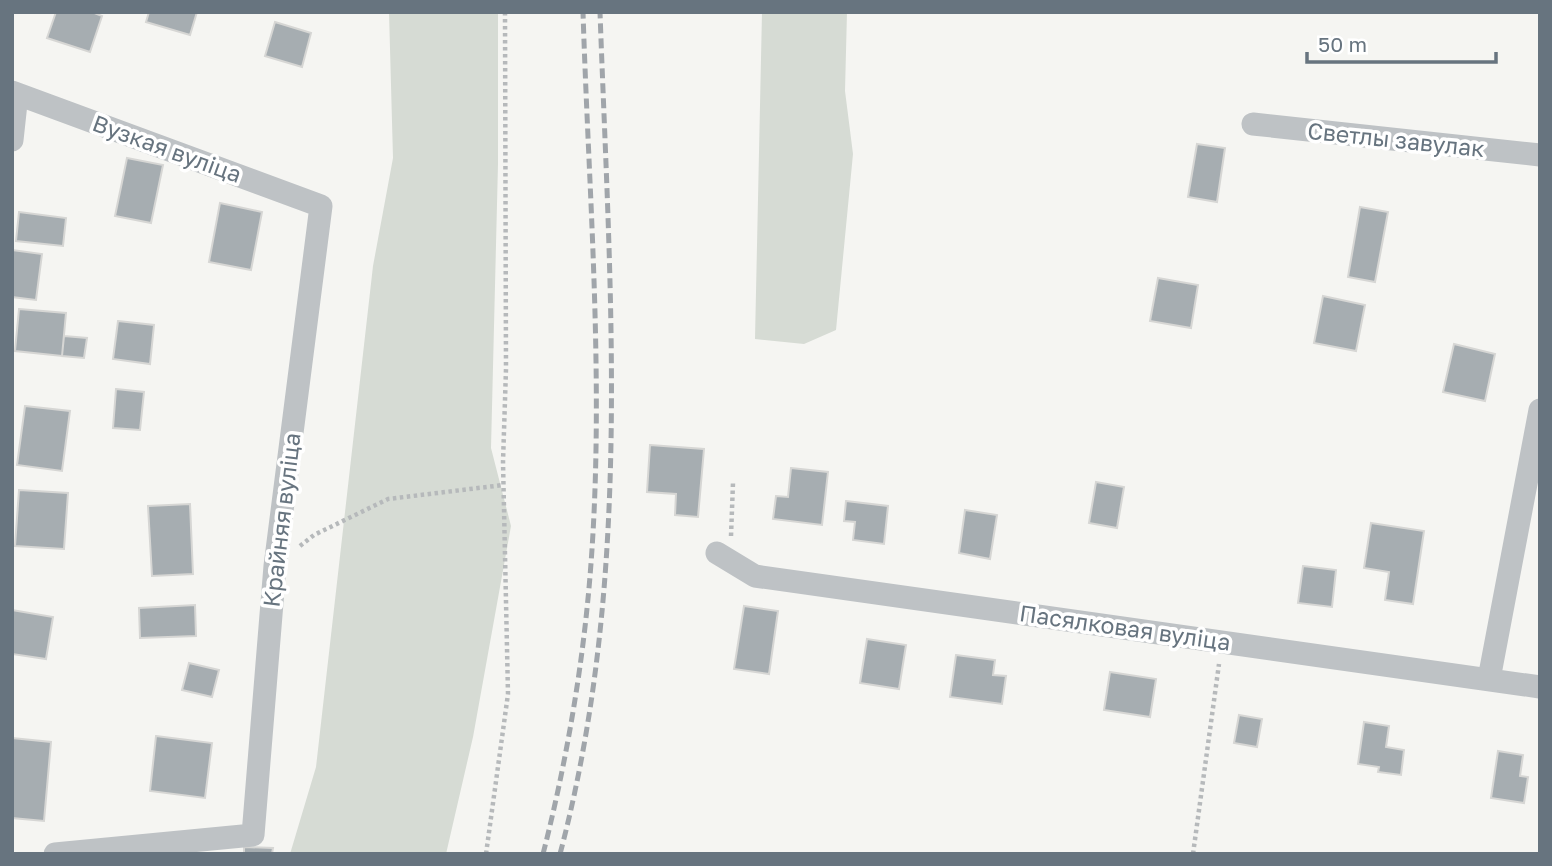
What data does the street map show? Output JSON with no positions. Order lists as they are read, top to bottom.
{
  "streets": {
    "street": [
      "Светлы завулак",
      "Вузкая вуліца",
      "Крайняя вуліца",
      "Пасялковая вуліца"
    ]
  },
  "crossings": [
    ["Вузкая вуліца", "Крайняя вуліца"]
  ],
  "scale_bar": "50 m"
}
